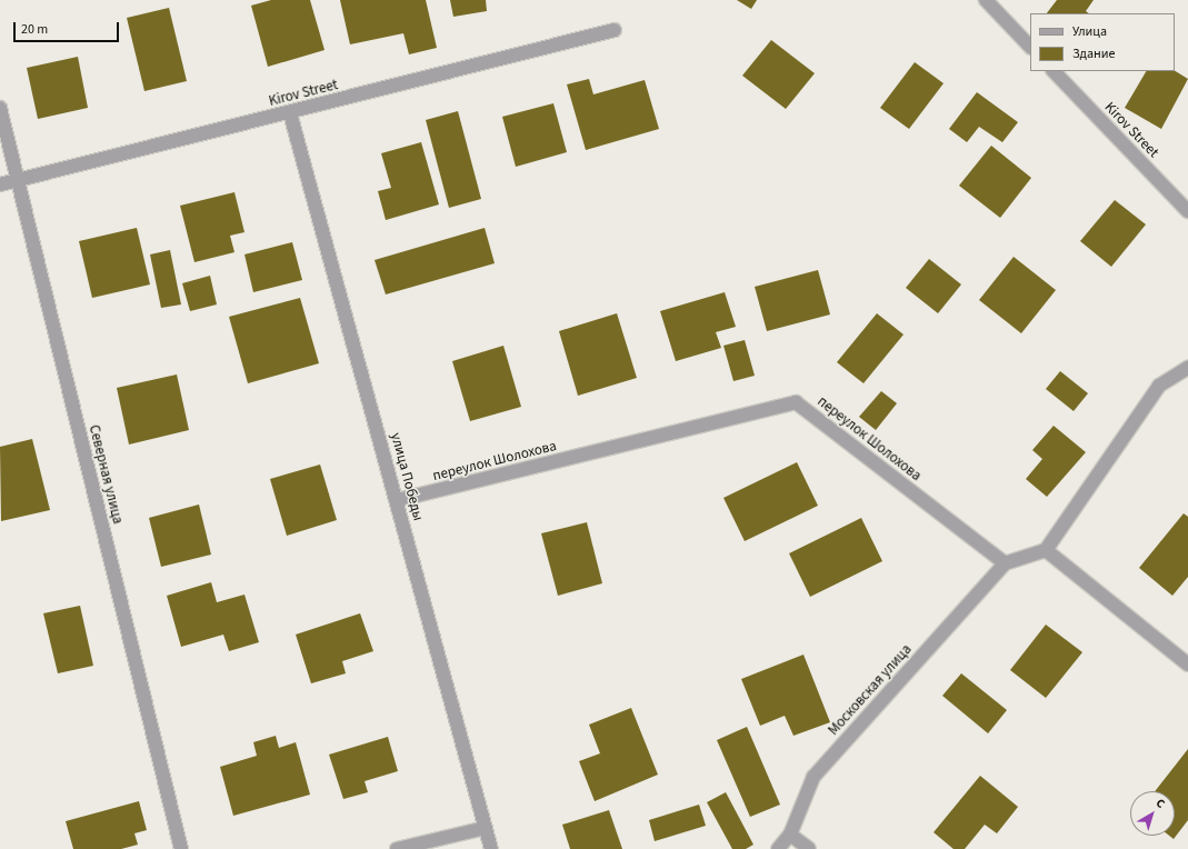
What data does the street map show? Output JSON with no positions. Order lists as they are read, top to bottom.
{
  "streets": {
    "street": [
      "Kirov Street",
      "переулок Шолохова",
      "Северная улица",
      "улица Победы",
      "Московская улица"
    ]
  },
  "crossings": [
    ["Kirov Street", "Северная улица"],
    ["Kirov Street", "улица Победы"],
    ["переулок Шолохова", "улица Победы"],
    ["переулок Шолохова", "Московская улица"]
  ],
  "legend": ["Улица", "Здание"],
  "scale_bar": "20 m",
  "north": "top right"
}
